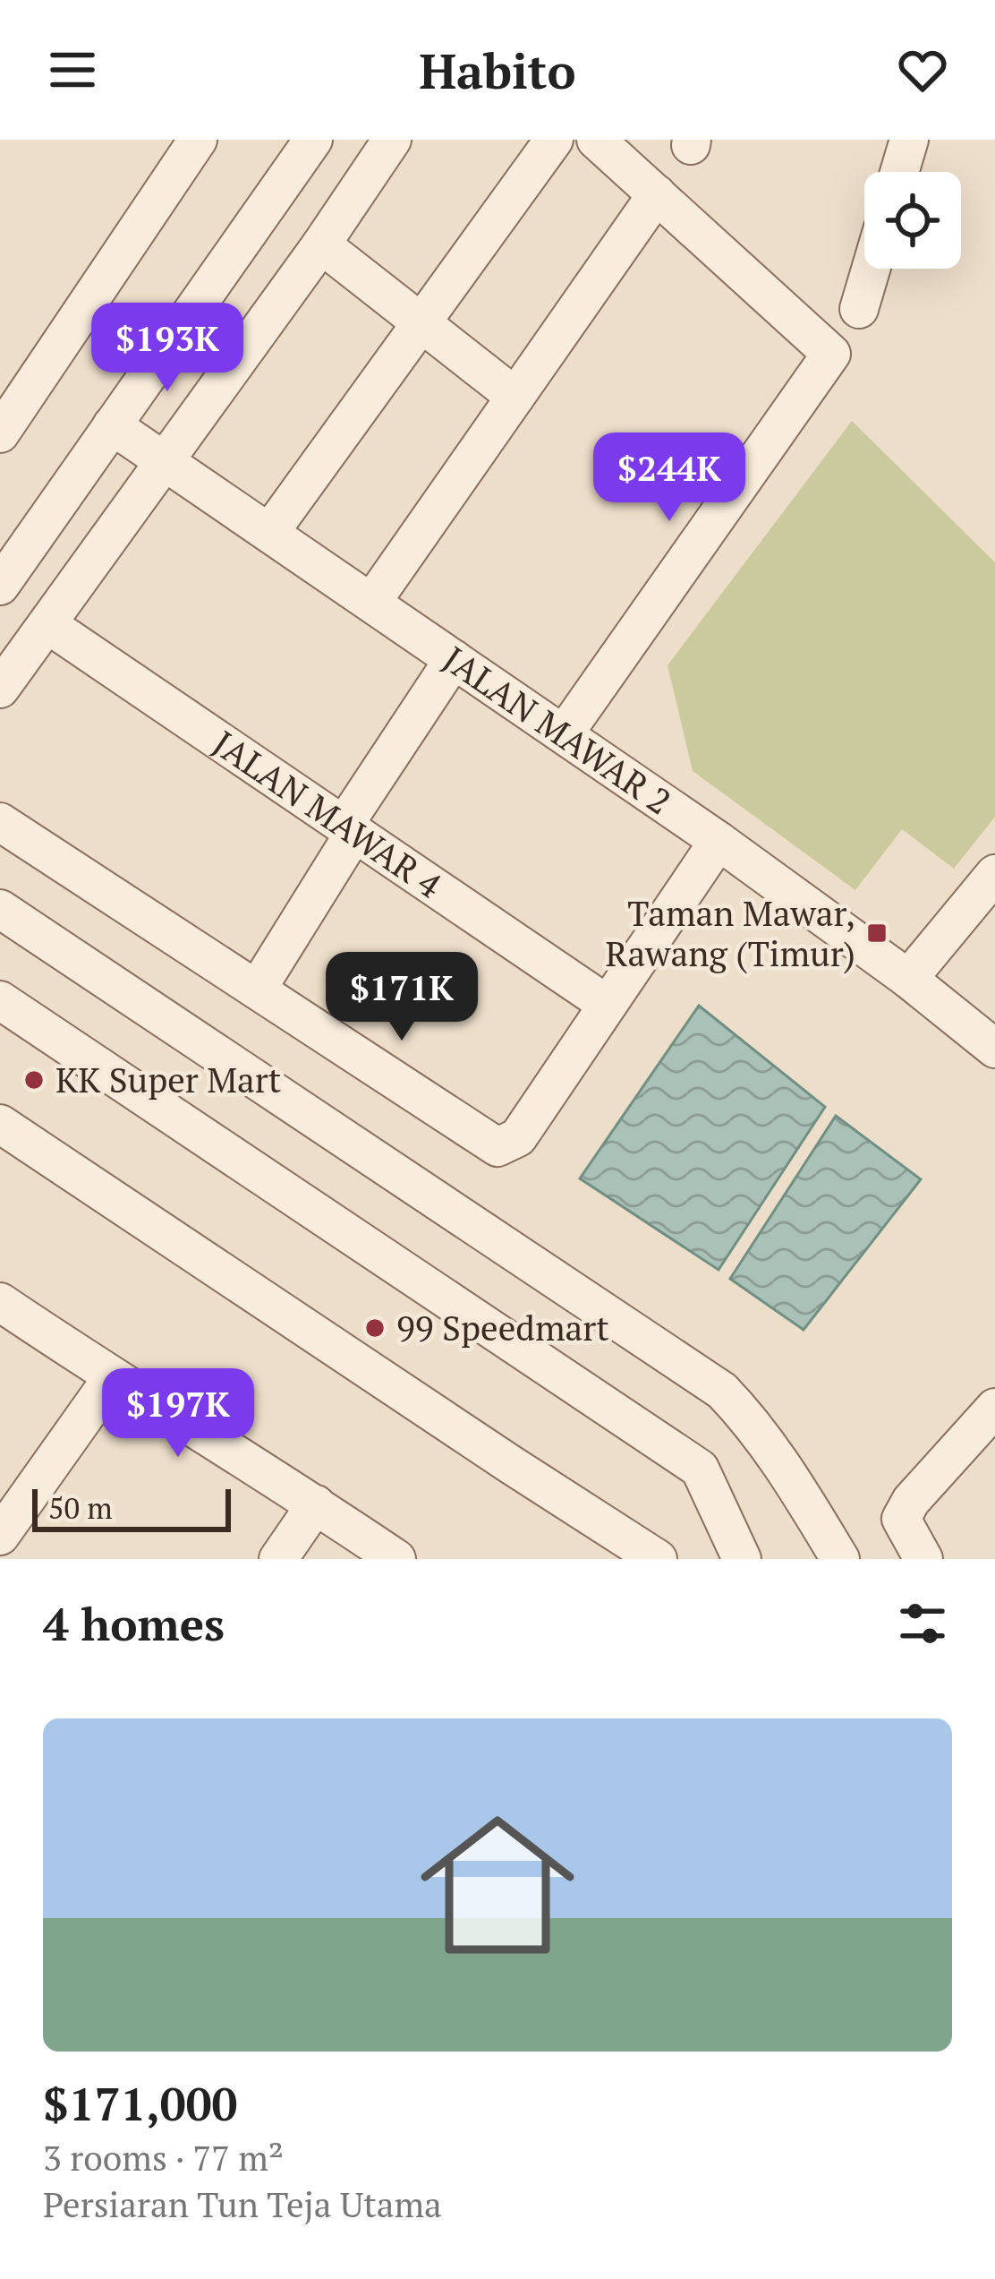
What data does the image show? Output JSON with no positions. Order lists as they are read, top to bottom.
{
  "streets": {
    "street": ["JALAN MAWAR 2", "JALAN MAWAR 4"]
  },
  "places": {
    "transit": ["Taman Mawar, Rawang (Timur)"],
    "other": ["KK Super Mart", "99 Speedmart"]
  },
  "scale_bar": "50 m",
  "page": {
    "header": "Habito",
    "price": [
      "$193K",
      "$244K",
      "$171K",
      "$197K"
    ],
    "scale": "50 m",
    "heading": "4 homes",
    "list": [
      {
        "name": "$171,000",
        "note": "3 rooms · 77 m² · Persiaran Tun Teja Utama"
      }
    ]
  }
}
